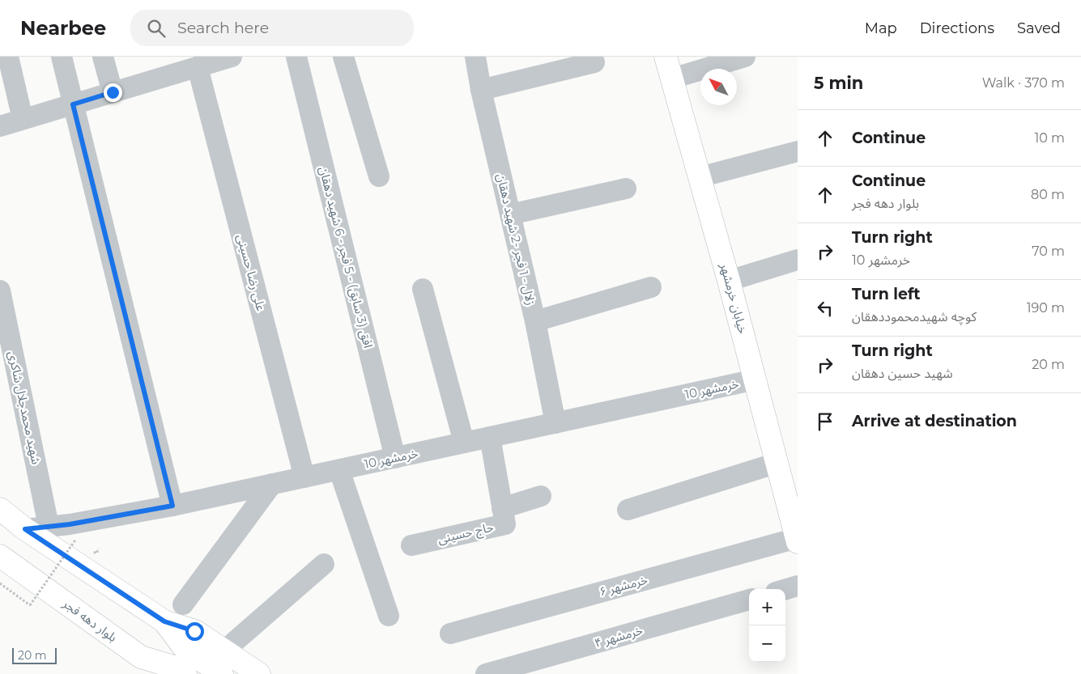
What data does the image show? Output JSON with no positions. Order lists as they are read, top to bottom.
{
  "streets": {
    "main road": ["خیابان خرمشهر", "بلوار دهه فجر"],
    "street": [
      "زلال - 1 فجر -2 شهید دهقان",
      "افق (3 سابق) - 5 فجر - 6 شهید دهقان",
      "علی رضا حسینی",
      "خرمشهر 10",
      "شهید محمدجلال شاکری",
      "حاج حسینی",
      "خرمشهر ۶",
      "خرمشهر ۴"
    ]
  },
  "crossings": [
    ["زلال - 1 فجر -2 شهید دهقان", "خرمشهر 10"],
    ["افق (3 سابق) - 5 فجر - 6 شهید دهقان", "خرمشهر 10"],
    ["علی رضا حسینی", "خرمشهر 10"],
    ["خیابان خرمشهر", "خرمشهر 10"],
    ["خیابان خرمشهر", "خرمشهر ۶"],
    ["خرمشهر 10", "شهید محمدجلال شاکری"],
    ["خرمشهر 10", "حاج حسینی"]
  ],
  "scale_bar": "20 m",
  "north": "top left",
  "page": {
    "header": "Nearbee",
    "search": "Search here",
    "nav": ["Map", "Directions", "Saved"],
    "heading": ["5 min", "Walk · 370 m"],
    "list": [
      ["Continue", "10 m"],
      ["Continue", "بلوار دهه فجر", "80 m"],
      ["Turn right", "خرمشهر 10", "70 m"],
      ["Turn left", "کوچه شهیدمحموددهقان", "190 m"],
      ["Turn right", "شهید حسین دهقان", "20 m"],
      "Arrive at destination"
    ],
    "map_buttons": ["+", "−"],
    "scale": "20 m"
  }
}
